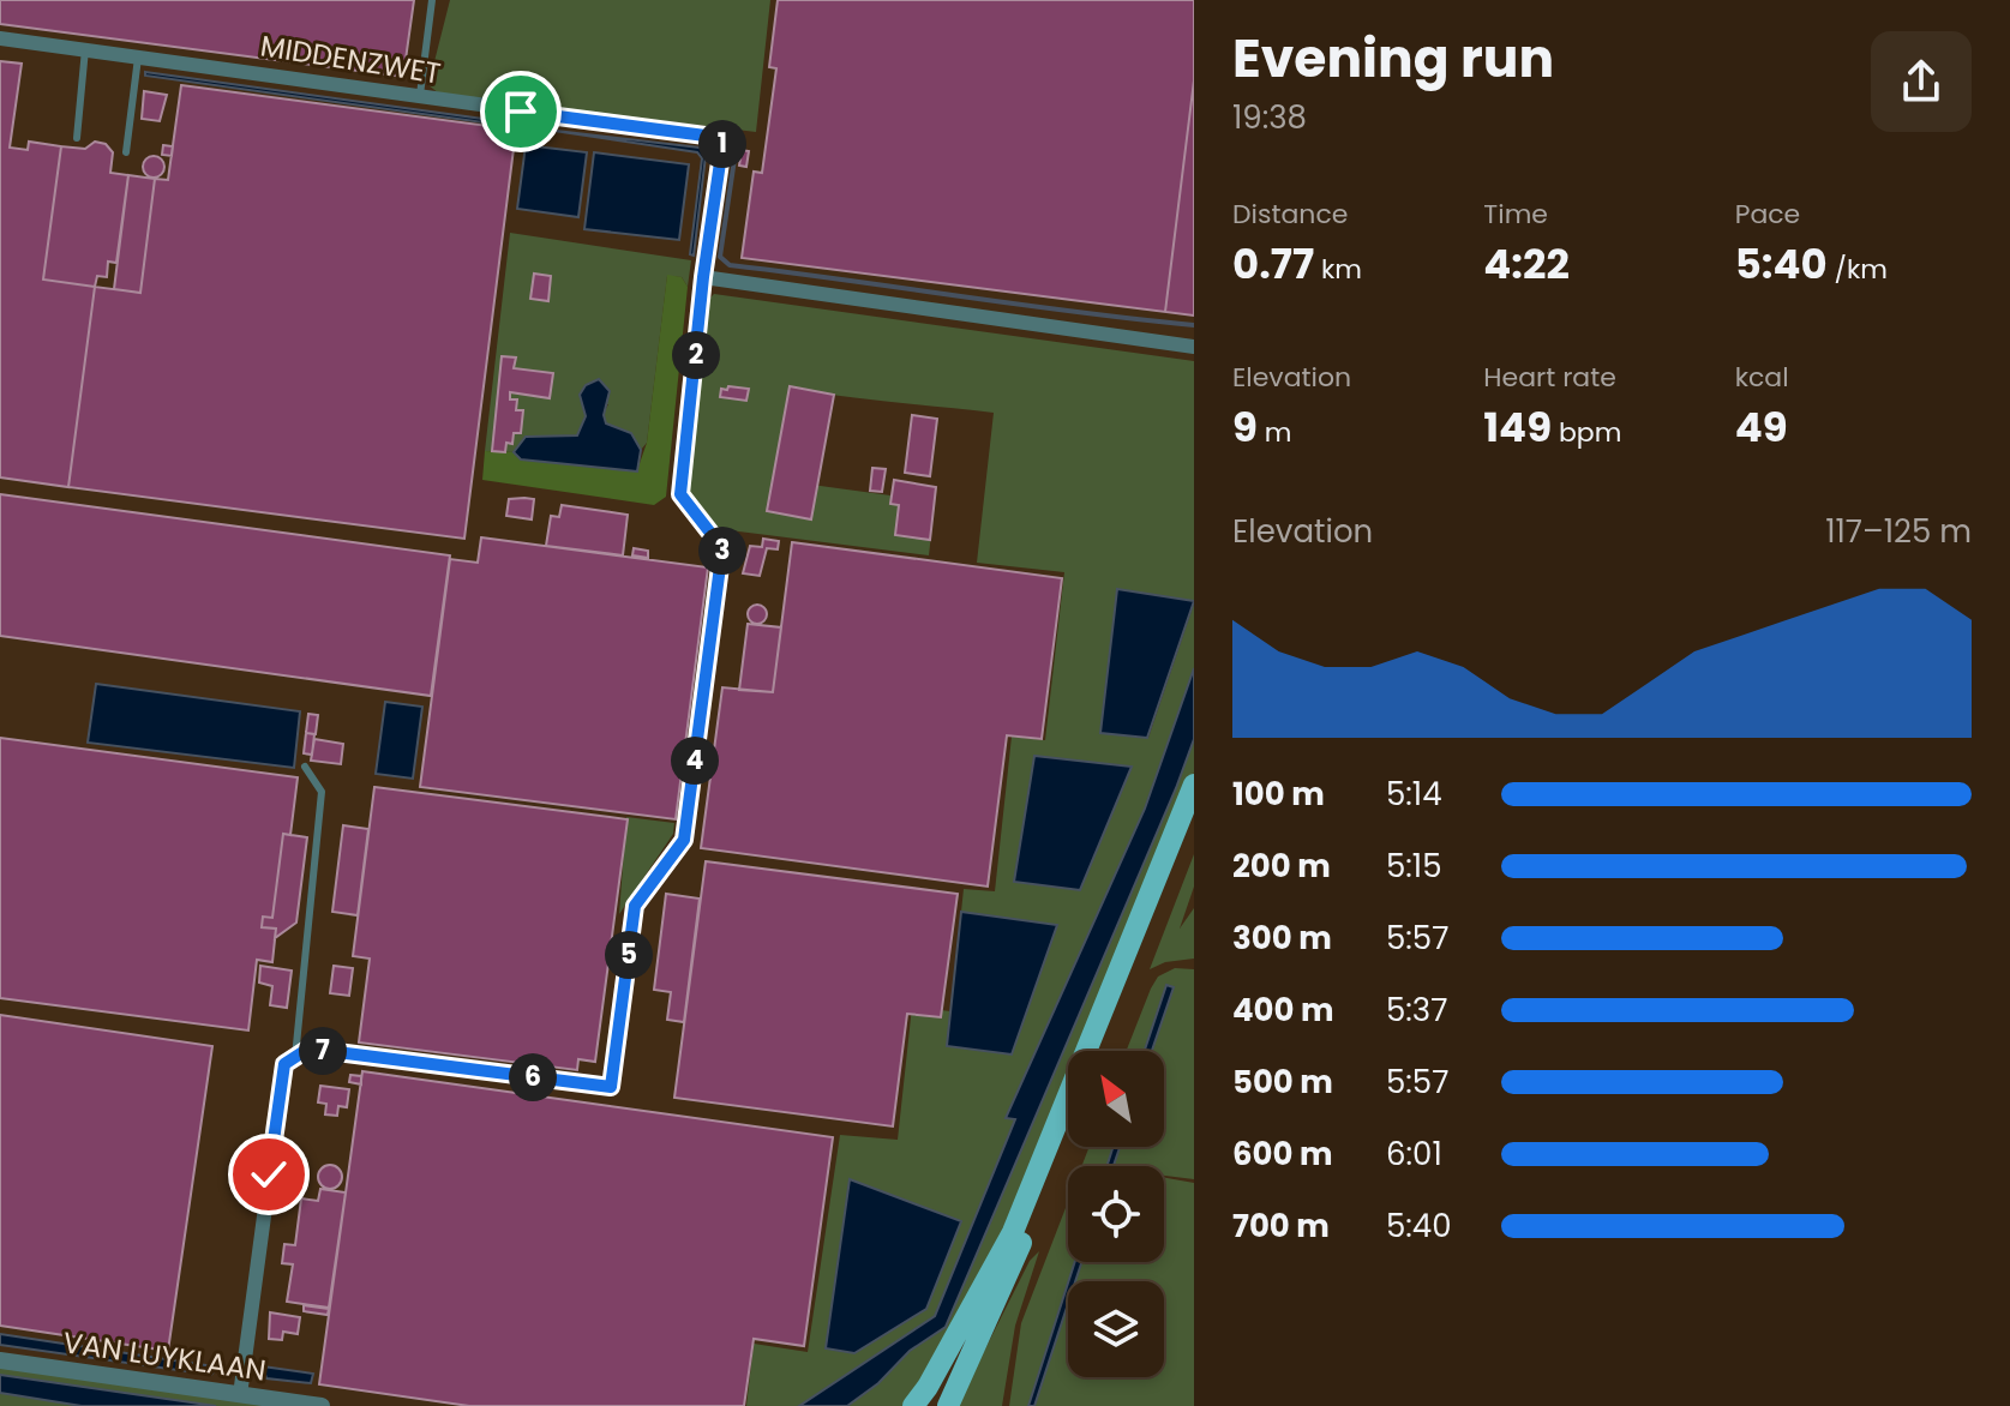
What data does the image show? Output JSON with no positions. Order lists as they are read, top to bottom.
{
  "streets": {
    "street": ["MIDDENZWET", "VAN LUYKLAAN"]
  },
  "north": "top left",
  "page": {
    "heading": ["Evening run", "19:38"],
    "pins": [
      "1",
      "2",
      "3",
      "4",
      "5",
      "7",
      "6"
    ],
    "stats": [
      ["Distance", "0.77 km"],
      ["Time", "4:22"],
      ["Pace", "5:40 /km"],
      ["Elevation", "9 m"],
      ["Heart rate", "149 bpm"],
      ["kcal", "49"]
    ],
    "chart": ["Elevation", "117–125 m"],
    "list": [
      {
        "name": "100 m",
        "note": "5:14"
      },
      {
        "name": "200 m",
        "note": "5:15"
      },
      {
        "name": "300 m",
        "note": "5:57"
      },
      {
        "name": "400 m",
        "note": "5:37"
      },
      {
        "name": "500 m",
        "note": "5:57"
      },
      {
        "name": "600 m",
        "note": "6:01"
      },
      {
        "name": "700 m",
        "note": "5:40"
      }
    ]
  }
}
